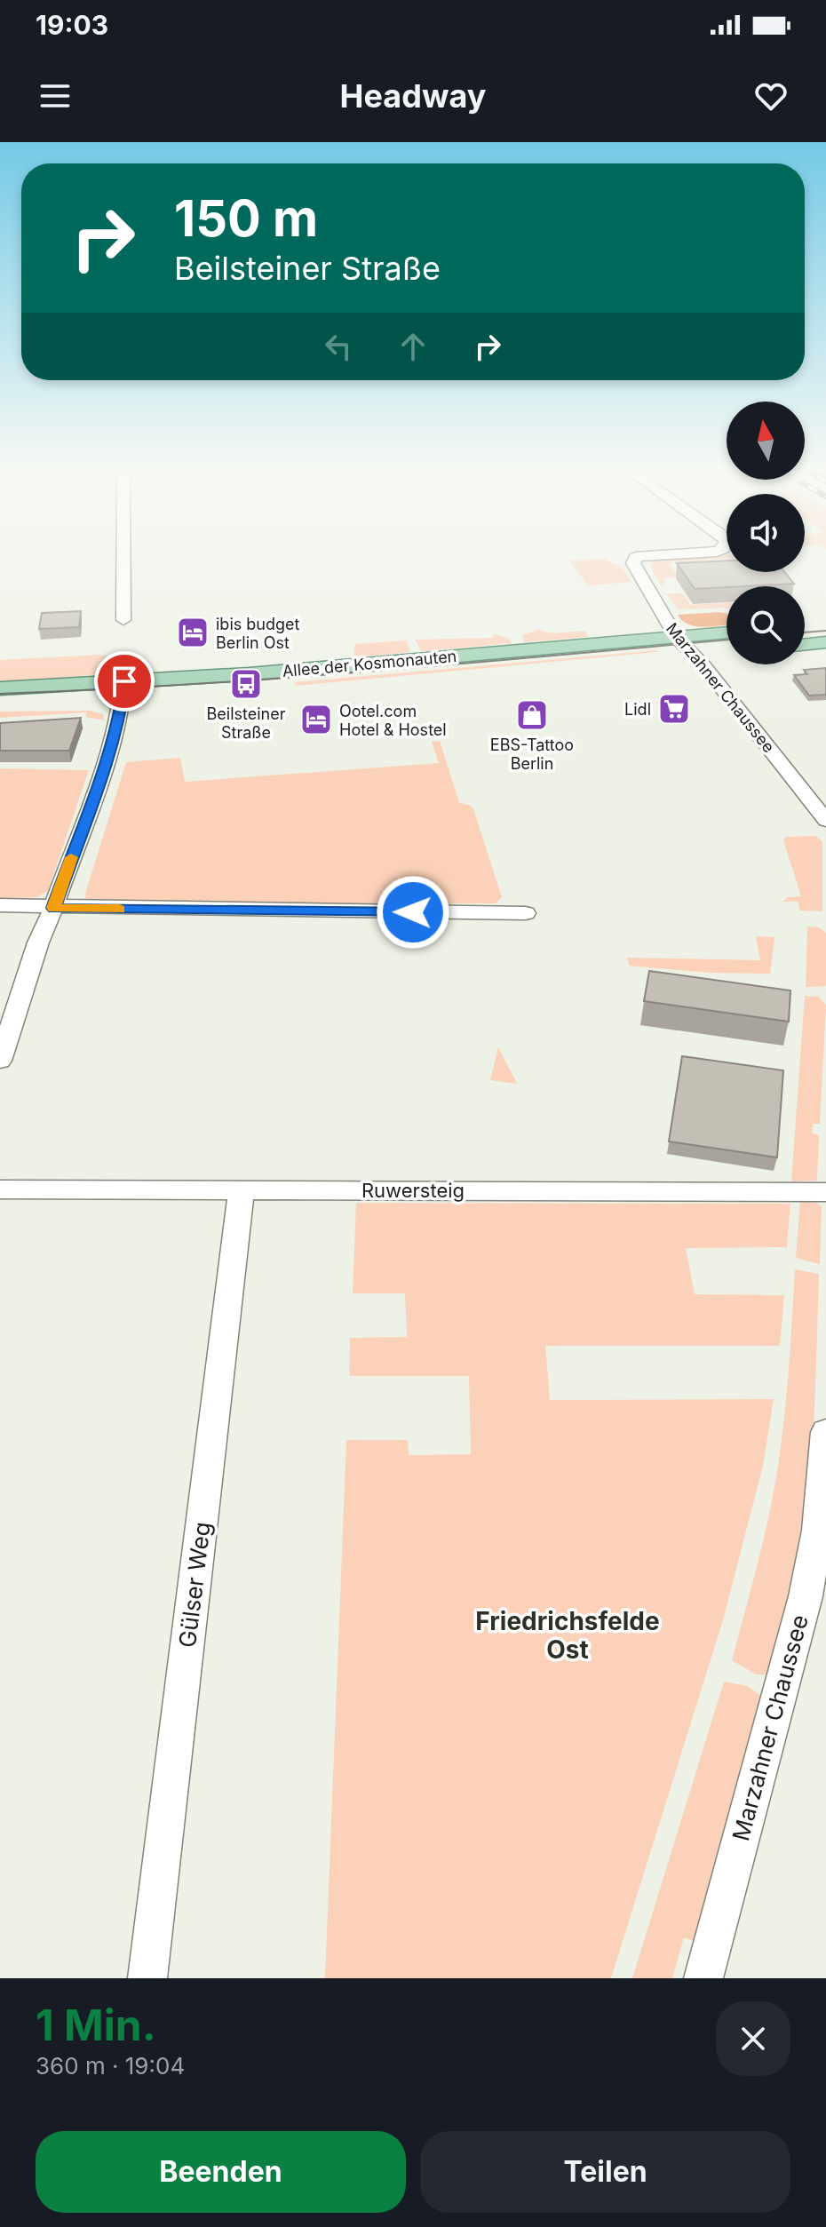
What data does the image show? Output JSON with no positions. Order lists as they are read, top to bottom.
{
  "streets": {
    "main road": ["Allee der Kosmonauten"],
    "street": ["Marzahner Chaussee", "Ruwersteig", "Gülser Weg"]
  },
  "crossings": [
    ["Allee der Kosmonauten", "Marzahner Chaussee"],
    ["Ruwersteig", "Gülser Weg"]
  ],
  "districts": ["Friedrichsfelde Ost"],
  "places": {
    "hotel": ["ibis budget Berlin Ost", "Ootel.com Hotel & Hostel"],
    "bus stop": ["Beilsteiner Straße"],
    "supermarket": ["Lidl"],
    "shop": ["EBS-Tattoo Berlin"]
  },
  "north": "top",
  "page": {
    "status": "19:03",
    "header": "Headway",
    "turn": ["150 m", "Beilsteiner Straße"],
    "heading": ["1 Min.", "360 m · 19:04"],
    "buttons": ["Beenden", "Teilen"]
  }
}
